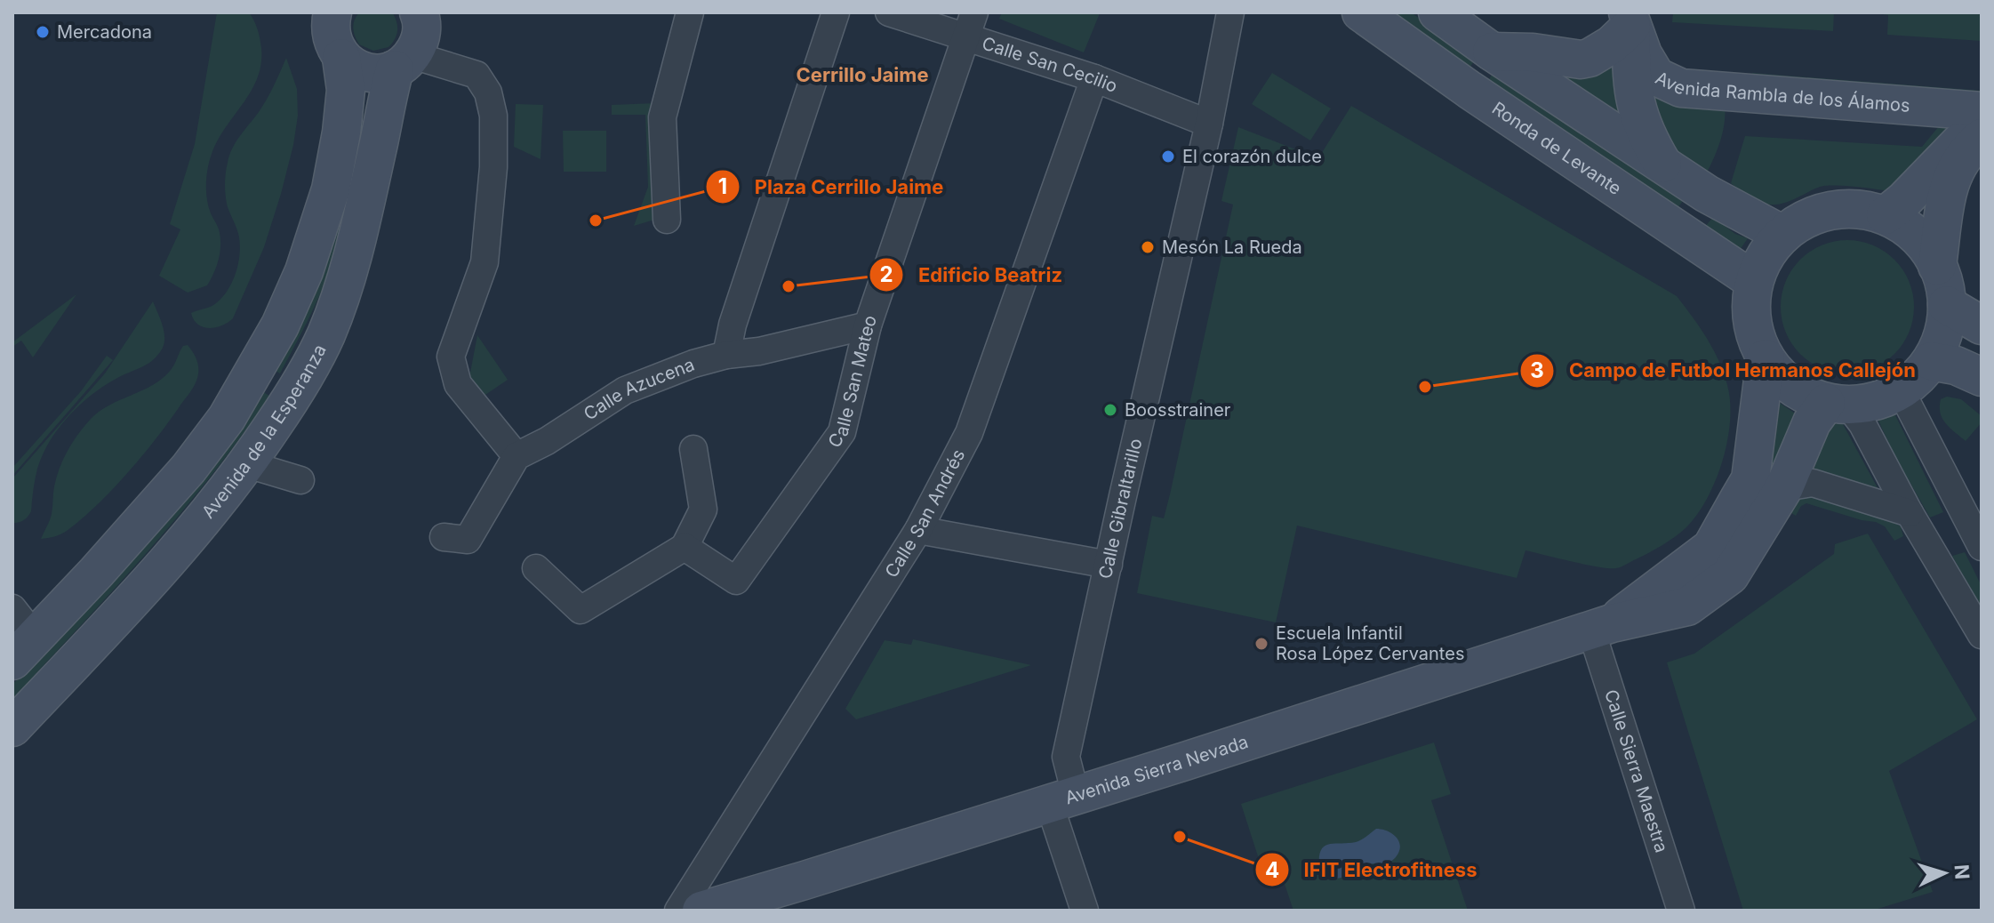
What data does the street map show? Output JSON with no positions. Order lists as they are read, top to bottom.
{
  "streets": {
    "main road": [
      "Avenida Rambla de los Álamos",
      "Ronda de Levante",
      "Avenida de la Esperanza",
      "Avenida Sierra Nevada"
    ],
    "street": [
      "Calle San Cecilio",
      "Calle San Mateo",
      "Calle Azucena",
      "Calle Gibraltarillo",
      "Calle San Andrés",
      "Calle Sierra Maestra"
    ]
  },
  "crossings": [
    ["Calle San Cecilio", "Calle San Mateo"],
    ["Calle San Cecilio", "Calle Gibraltarillo"],
    ["Calle San Cecilio", "Calle San Andrés"],
    ["Ronda de Levante", "Avenida Sierra Nevada"],
    ["Calle San Mateo", "Calle Azucena"],
    ["Calle Gibraltarillo", "Avenida Sierra Nevada"],
    ["Avenida Sierra Nevada", "Calle Sierra Maestra"]
  ],
  "districts": ["Cerrillo Jaime"],
  "places": [
    "Mercadona",
    "El corazón dulce",
    "Plaza Cerrillo Jaime",
    "Mesón La Rueda",
    "Edificio Beatriz",
    "Campo de Futbol Hermanos Callejón",
    "Boosstrainer",
    "Escuela Infantil Rosa López Cervantes",
    "IFIT Electrofitness"
  ],
  "north": "right"
}
